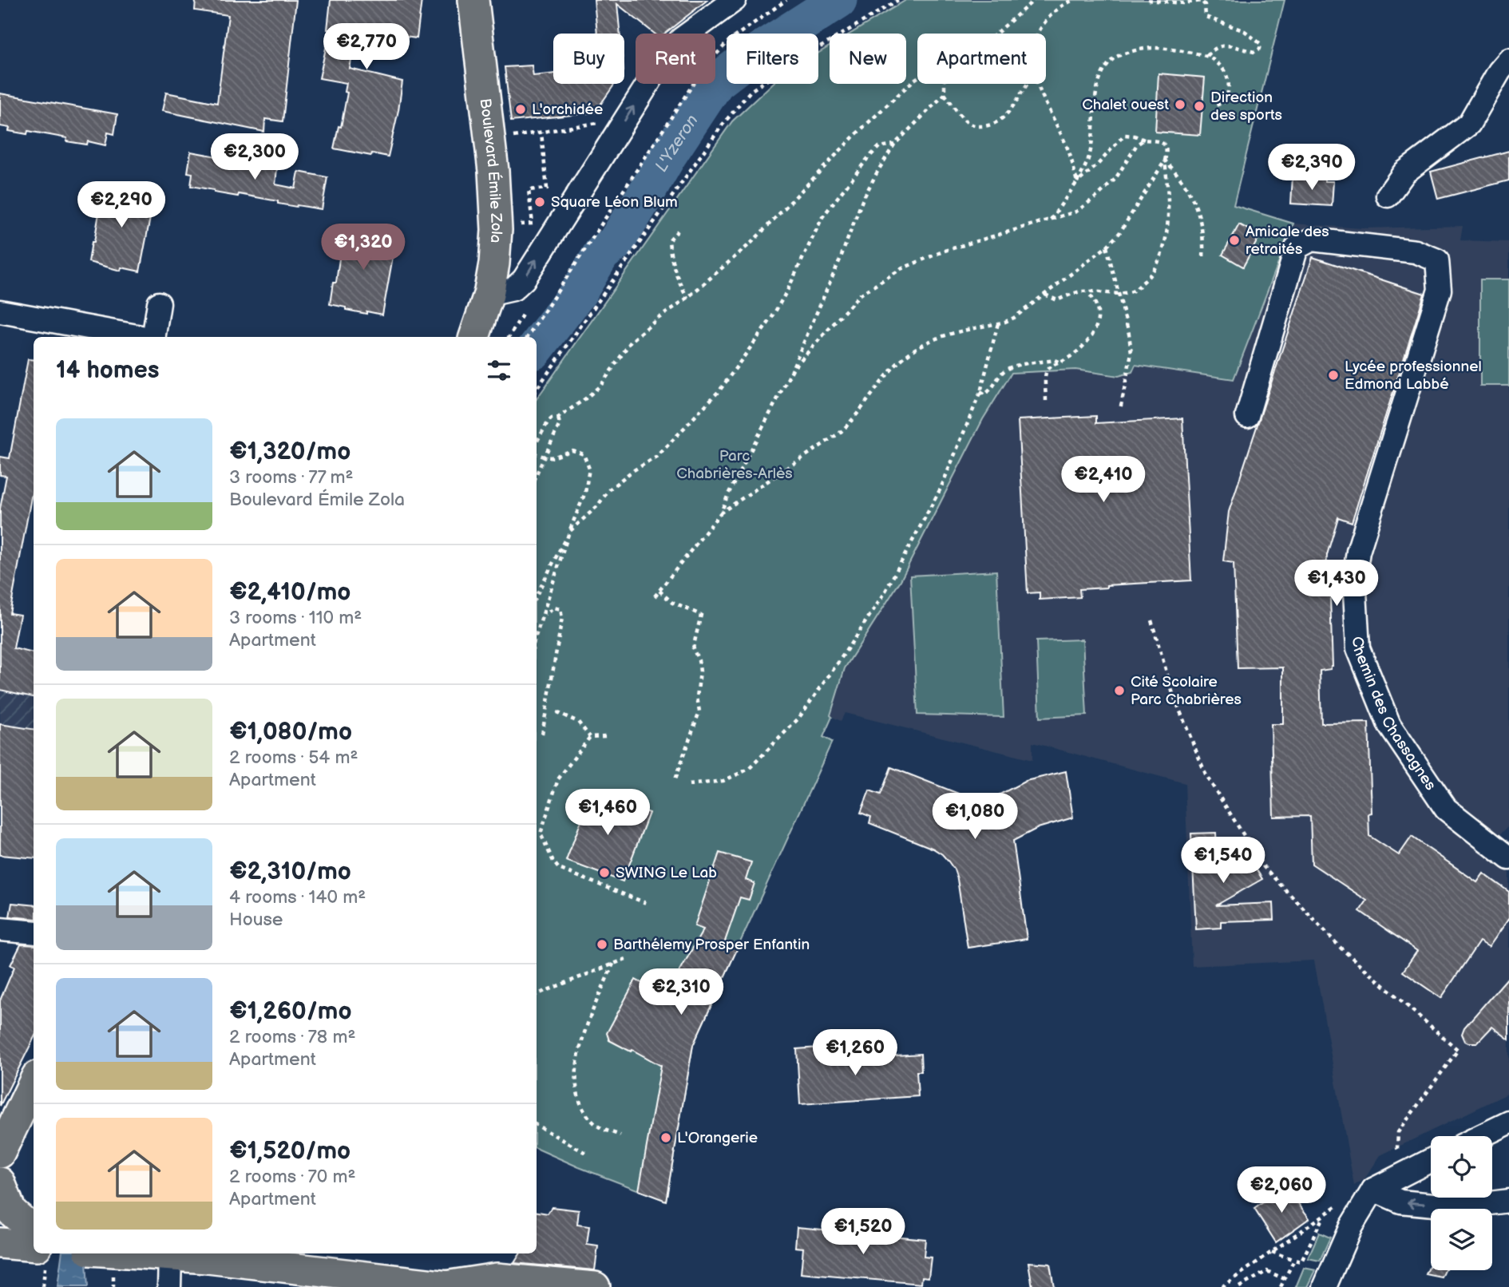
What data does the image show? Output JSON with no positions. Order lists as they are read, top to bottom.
{
  "streets": {
    "main road": ["Boulevard Émile Zola"],
    "street": ["Chemin des Chassagnes"]
  },
  "water": ["L'Yzeron"],
  "parks": ["Parc Chabrières-Arlès"],
  "places": [
    "Chalet ouest",
    "Direction des sports",
    "L'orchidée",
    "Square Léon Blum",
    "Amicale des retraités",
    "Lycée professionnel Edmond Labbé",
    "Cité Scolaire Parc Chabrières",
    "SWING Le Lab",
    "Barthélemy Prosper Enfantin",
    "L'Orangerie"
  ],
  "page": {
    "price": [
      "€2,770",
      "€2,300",
      "€2,390",
      "€2,290",
      "€1,320",
      "€2,410",
      "€1,430",
      "€1,460",
      "€1,080",
      "€1,540",
      "€2,310",
      "€1,260",
      "€2,060",
      "€1,520"
    ],
    "chip": [
      "Buy",
      "Rent",
      "Filters",
      "New",
      "Apartment"
    ],
    "heading": "14 homes",
    "list": [
      {
        "name": "€1,320/mo",
        "note": "3 rooms · 77 m² · Boulevard Émile Zola"
      },
      {
        "name": "€2,410/mo",
        "note": "3 rooms · 110 m² · Apartment"
      },
      {
        "name": "€1,080/mo",
        "note": "2 rooms · 54 m² · Apartment"
      },
      {
        "name": "€2,310/mo",
        "note": "4 rooms · 140 m² · House"
      },
      {
        "name": "€1,260/mo",
        "note": "2 rooms · 78 m² · Apartment"
      },
      {
        "name": "€1,520/mo",
        "note": "2 rooms · 70 m² · Apartment"
      }
    ]
  }
}
